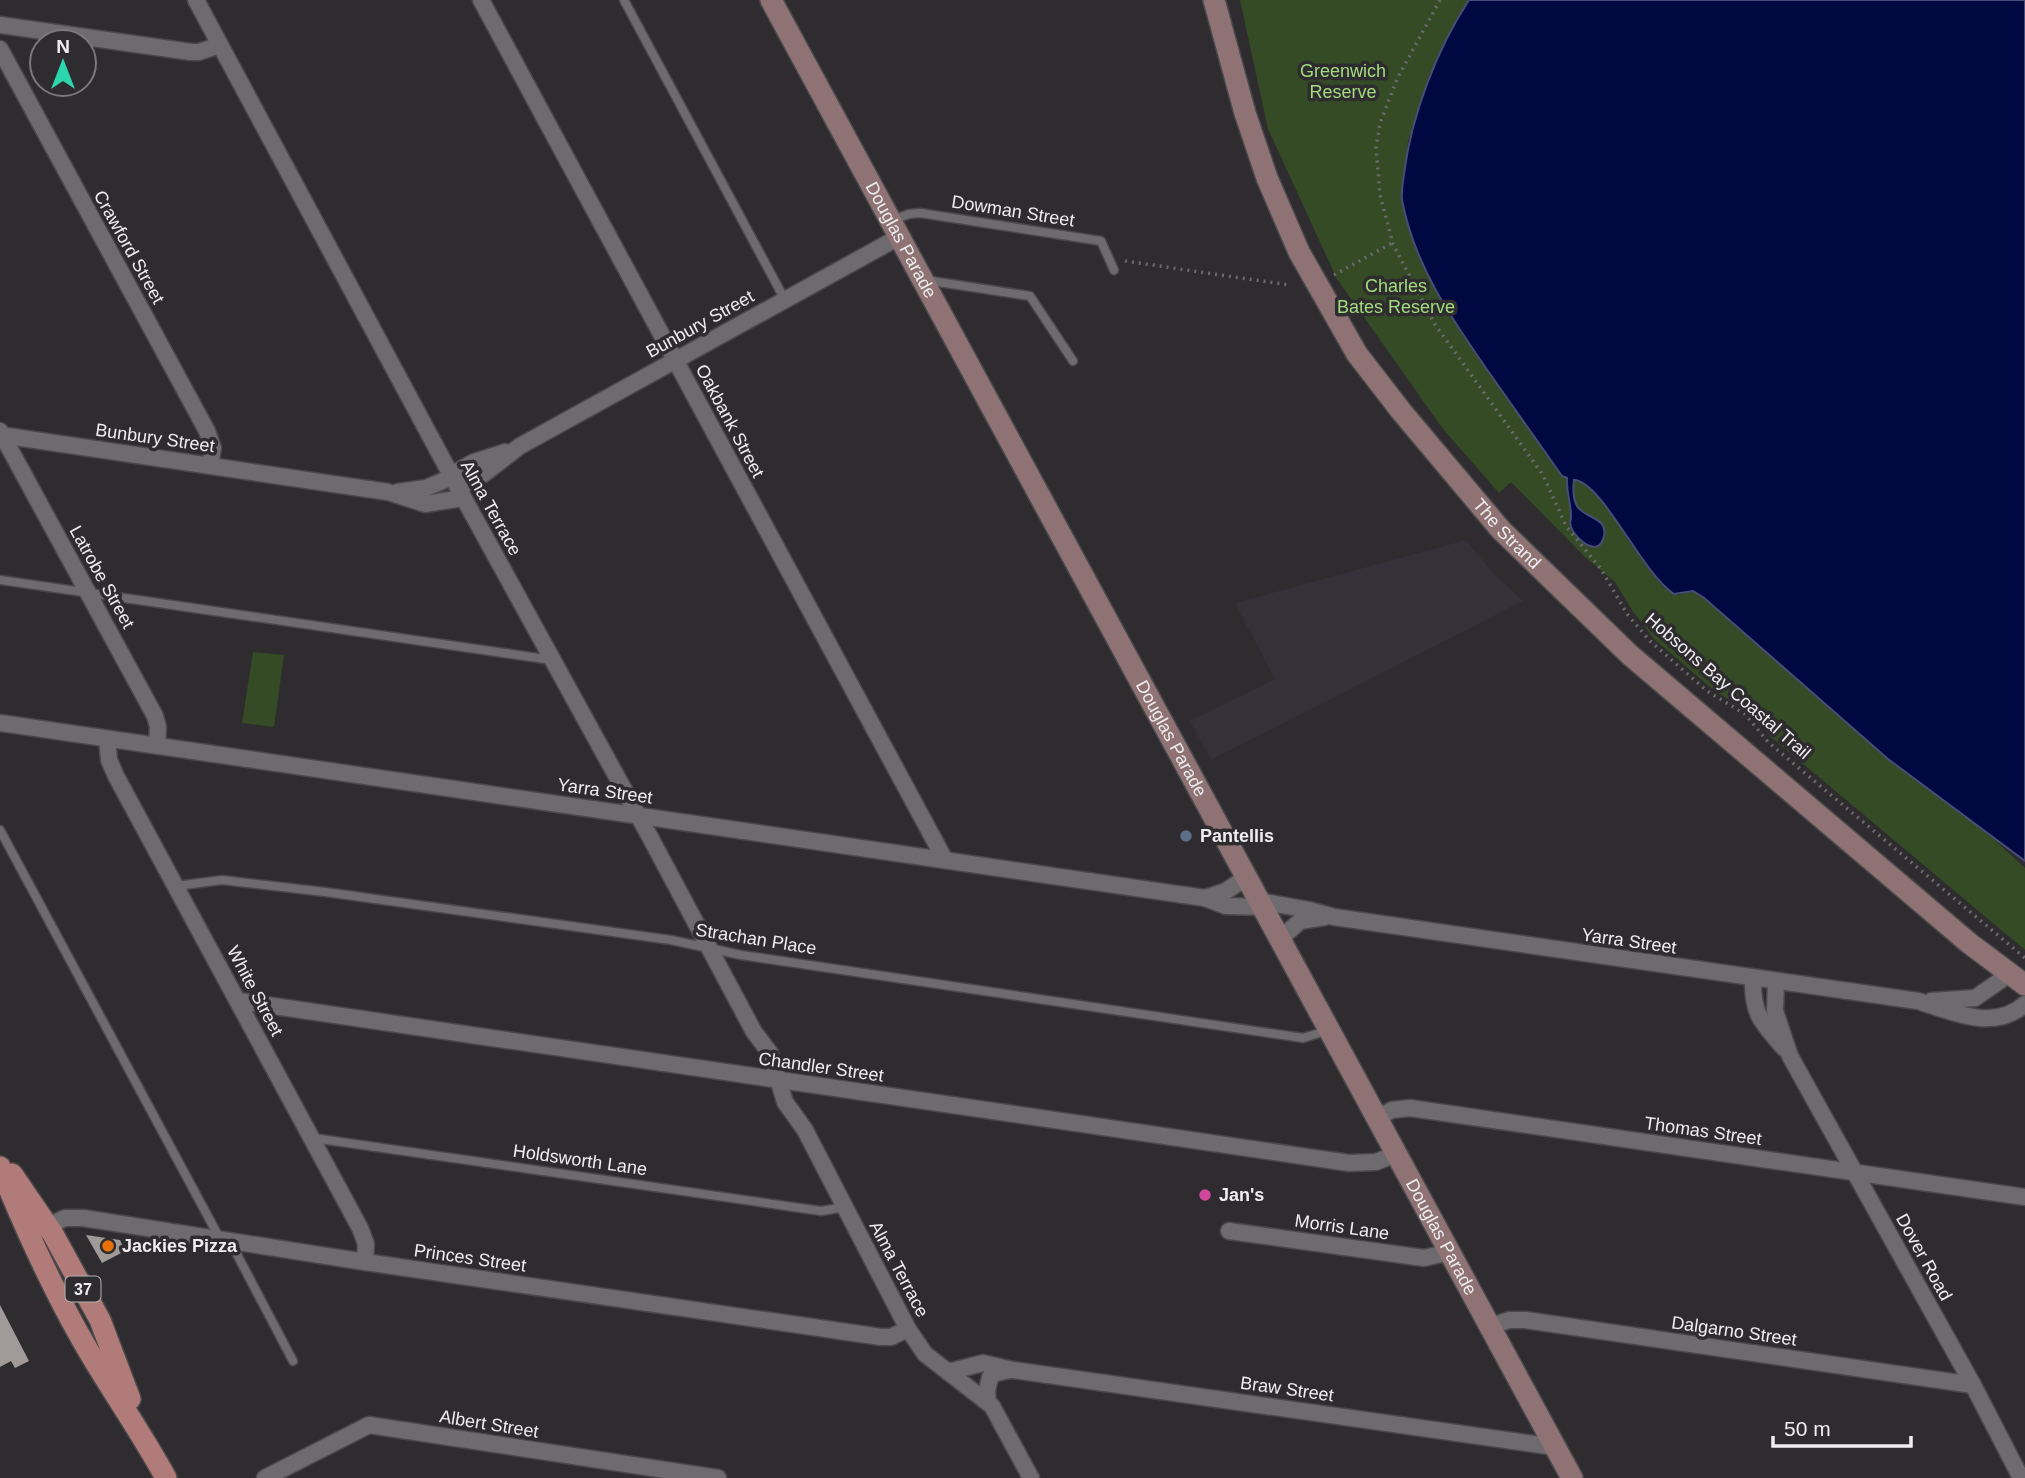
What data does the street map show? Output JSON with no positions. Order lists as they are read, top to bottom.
{
  "streets": {
    "main road": ["37"],
    "street": [
      "Douglas Parade",
      "Crawford Street",
      "Bunbury Street",
      "Oakbank Street",
      "Alma Terrace",
      "The Strand",
      "Latrobe Street",
      "Yarra Street",
      "White Street",
      "Chandler Street",
      "Thomas Street",
      "Morris Lane",
      "Dover Road",
      "Princes Street",
      "Dalgarno Street",
      "Braw Street",
      "Albert Street"
    ],
    "lane": ["Dowman Street", "Strachan Place", "Holdsworth Lane"],
    "path": ["Hobsons Bay Coastal Trail"]
  },
  "crossings": [
    ["Dowman Street", "Douglas Parade"],
    ["Dowman Street", "Bunbury Street"],
    ["Douglas Parade", "Bunbury Street"],
    ["Douglas Parade", "Yarra Street"],
    ["Douglas Parade", "Strachan Place"],
    ["Douglas Parade", "Chandler Street"],
    ["Douglas Parade", "Thomas Street"],
    ["Douglas Parade", "Morris Lane"],
    ["Douglas Parade", "Dalgarno Street"],
    ["Douglas Parade", "Braw Street"],
    ["Crawford Street", "Bunbury Street"],
    ["Bunbury Street", "Oakbank Street"],
    ["Bunbury Street", "Alma Terrace"],
    ["Bunbury Street", "Latrobe Street"],
    ["Oakbank Street", "Yarra Street"],
    ["Alma Terrace", "Yarra Street"],
    ["Alma Terrace", "Strachan Place"],
    ["Alma Terrace", "Chandler Street"],
    ["Alma Terrace", "Holdsworth Lane"],
    ["Alma Terrace", "Princes Street"],
    ["Alma Terrace", "Braw Street"],
    ["The Strand", "Yarra Street"],
    ["Latrobe Street", "Yarra Street"],
    ["Yarra Street", "White Street"],
    ["Yarra Street", "Dover Road"],
    ["Strachan Place", "White Street"],
    ["White Street", "Chandler Street"],
    ["White Street", "Holdsworth Lane"],
    ["White Street", "Princes Street"],
    ["Thomas Street", "Dover Road"],
    ["Dover Road", "Dalgarno Street"],
    ["Princes Street", "37"]
  ],
  "parks": ["Greenwich Reserve", "Charles Bates Reserve"],
  "places": ["Pantellis", "Jan's", "Jackies Pizza"],
  "scale_bar": "50 m",
  "north": "top"
}
